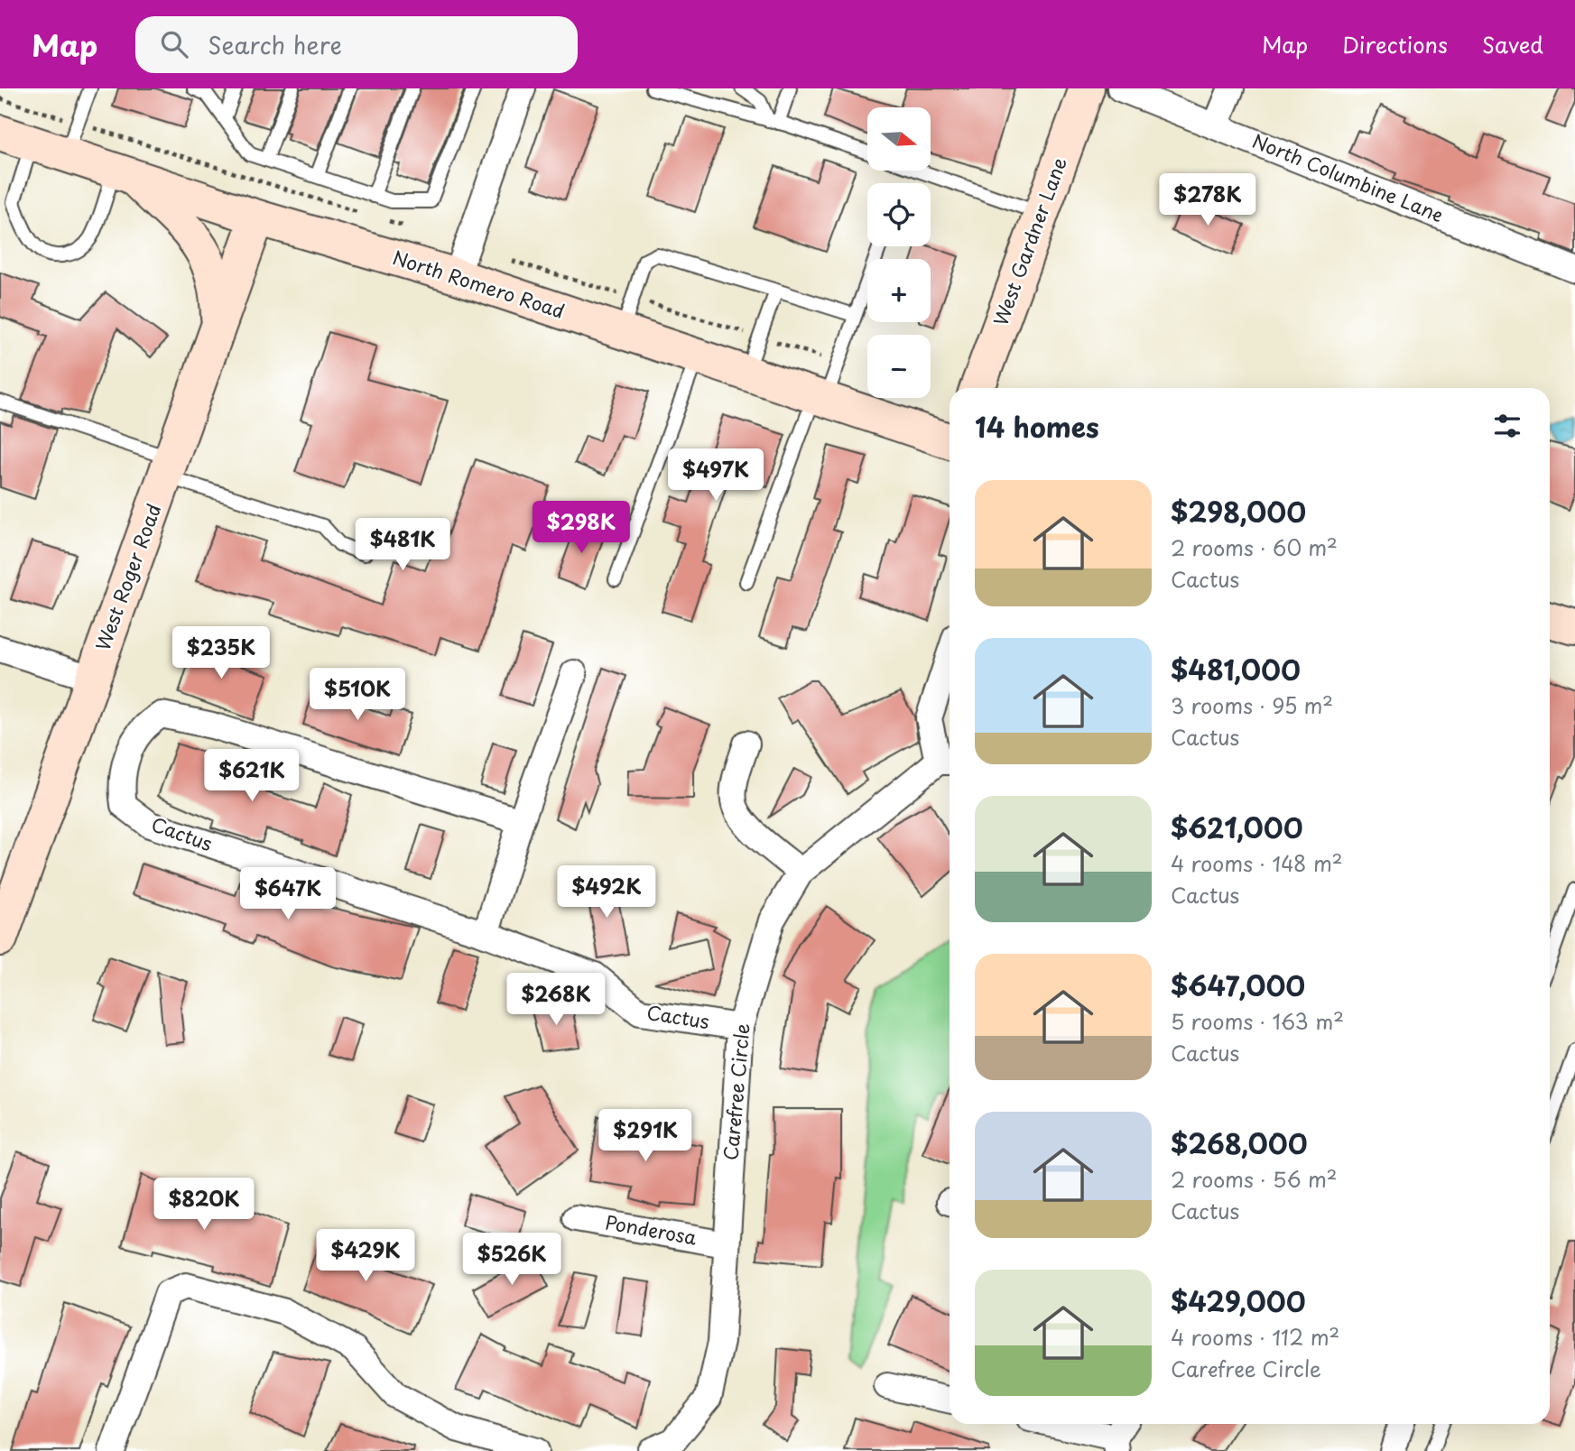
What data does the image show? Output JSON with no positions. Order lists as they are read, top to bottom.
{
  "streets": {
    "street": [
      "North Columbine Lane",
      "West Gardner Lane",
      "North Romero Road",
      "West Roger Road",
      "Cactus",
      "Carefree Circle",
      "Ponderosa"
    ]
  },
  "crossings": [
    ["North Romero Road", "West Roger Road"],
    ["Cactus", "Carefree Circle"],
    ["Carefree Circle", "Ponderosa"]
  ],
  "north": "right",
  "page": {
    "header": "Map",
    "search": "Search here",
    "nav": ["Map", "Directions", "Saved"],
    "map_buttons": ["+", "−"],
    "price": [
      "$278K",
      "$497K",
      "$298K",
      "$481K",
      "$235K",
      "$510K",
      "$621K",
      "$492K",
      "$647K",
      "$268K",
      "$291K",
      "$820K",
      "$429K",
      "$526K"
    ],
    "heading": "14 homes",
    "list": [
      {
        "name": "$298,000",
        "note": "2 rooms · 60 m² · Cactus"
      },
      {
        "name": "$481,000",
        "note": "3 rooms · 95 m² · Cactus"
      },
      {
        "name": "$621,000",
        "note": "4 rooms · 148 m² · Cactus"
      },
      {
        "name": "$647,000",
        "note": "5 rooms · 163 m² · Cactus"
      },
      {
        "name": "$268,000",
        "note": "2 rooms · 56 m² · Cactus"
      },
      {
        "name": "$429,000",
        "note": "4 rooms · 112 m² · Carefree Circle"
      }
    ]
  }
}
